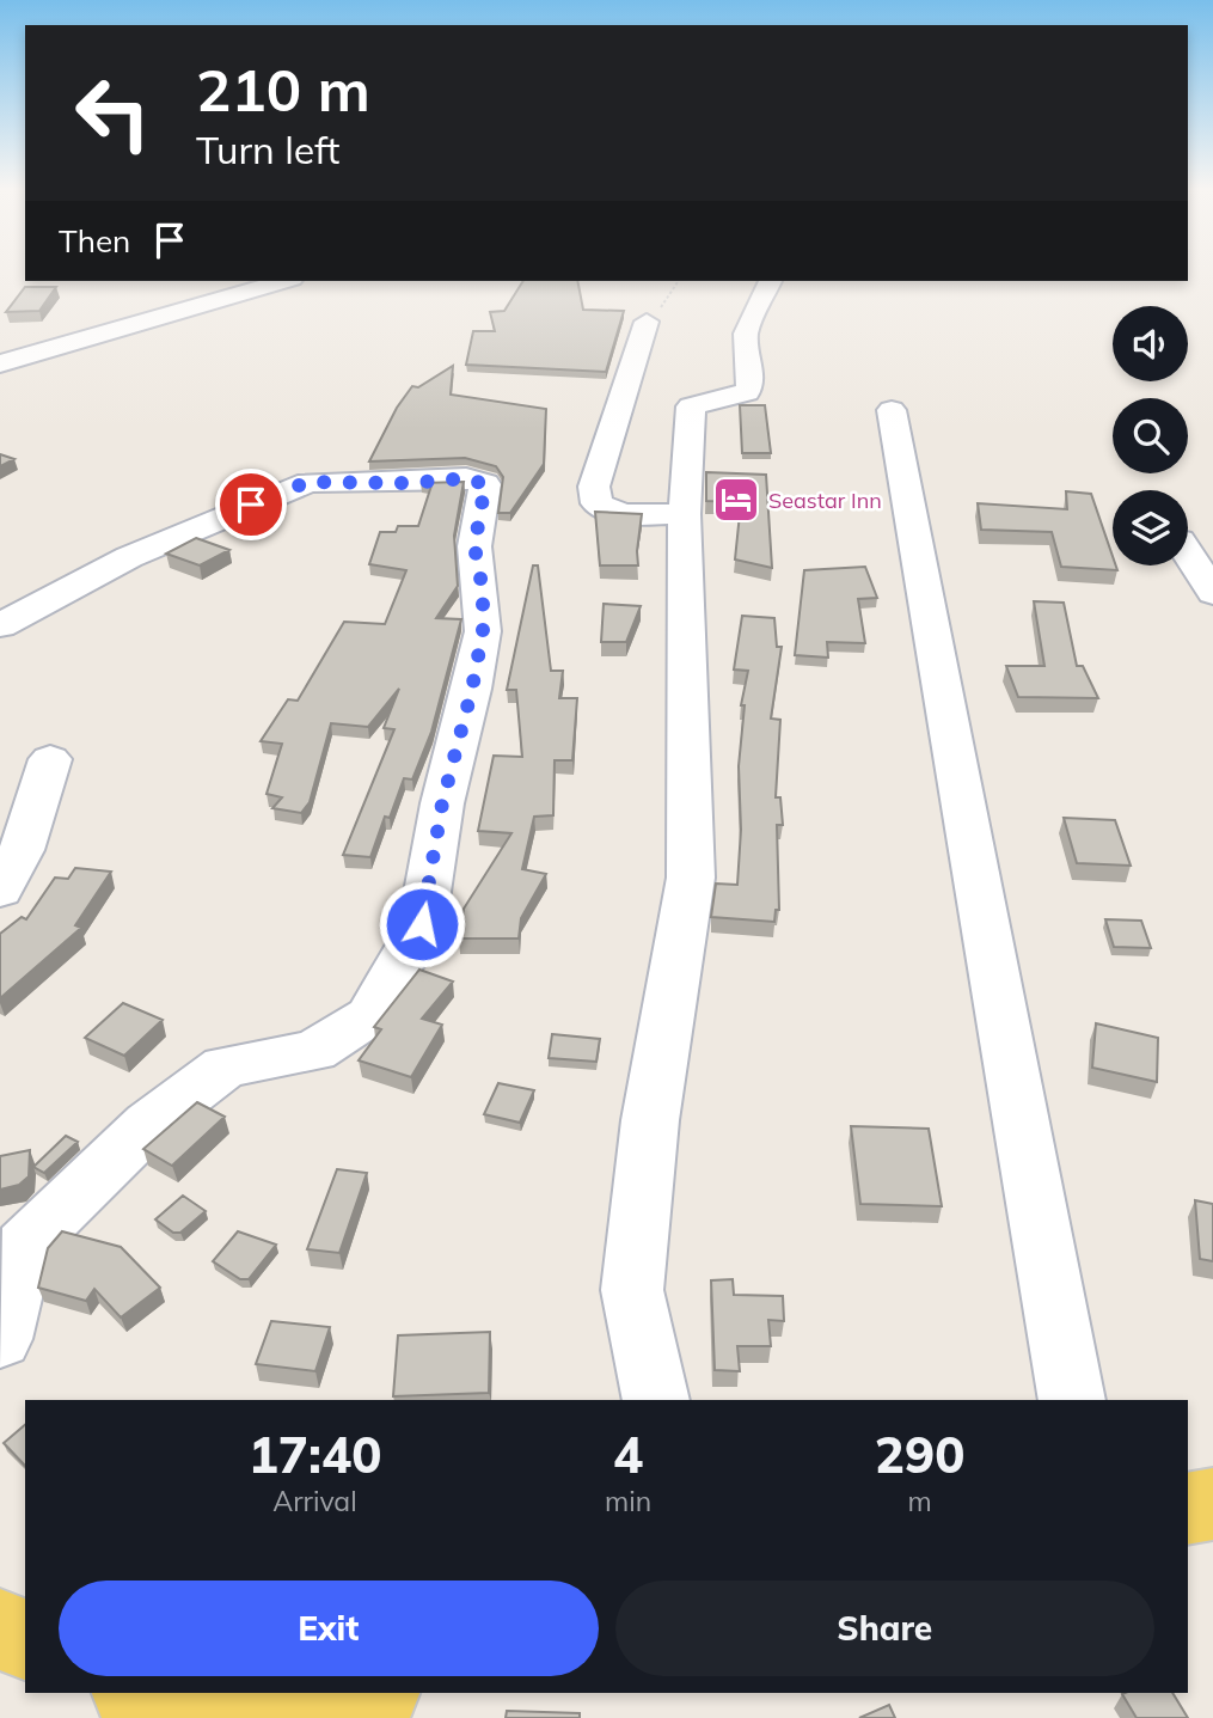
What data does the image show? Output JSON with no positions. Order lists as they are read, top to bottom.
{
  "places": {
    "hotel": ["Seastar Inn"]
  },
  "page": {
    "turn": ["210 m", "Turn left"],
    "then": "Then",
    "eta": [
      "17:40",
      "Arrival",
      "4",
      "min",
      "290",
      "m"
    ],
    "buttons": ["Exit", "Share"]
  }
}
